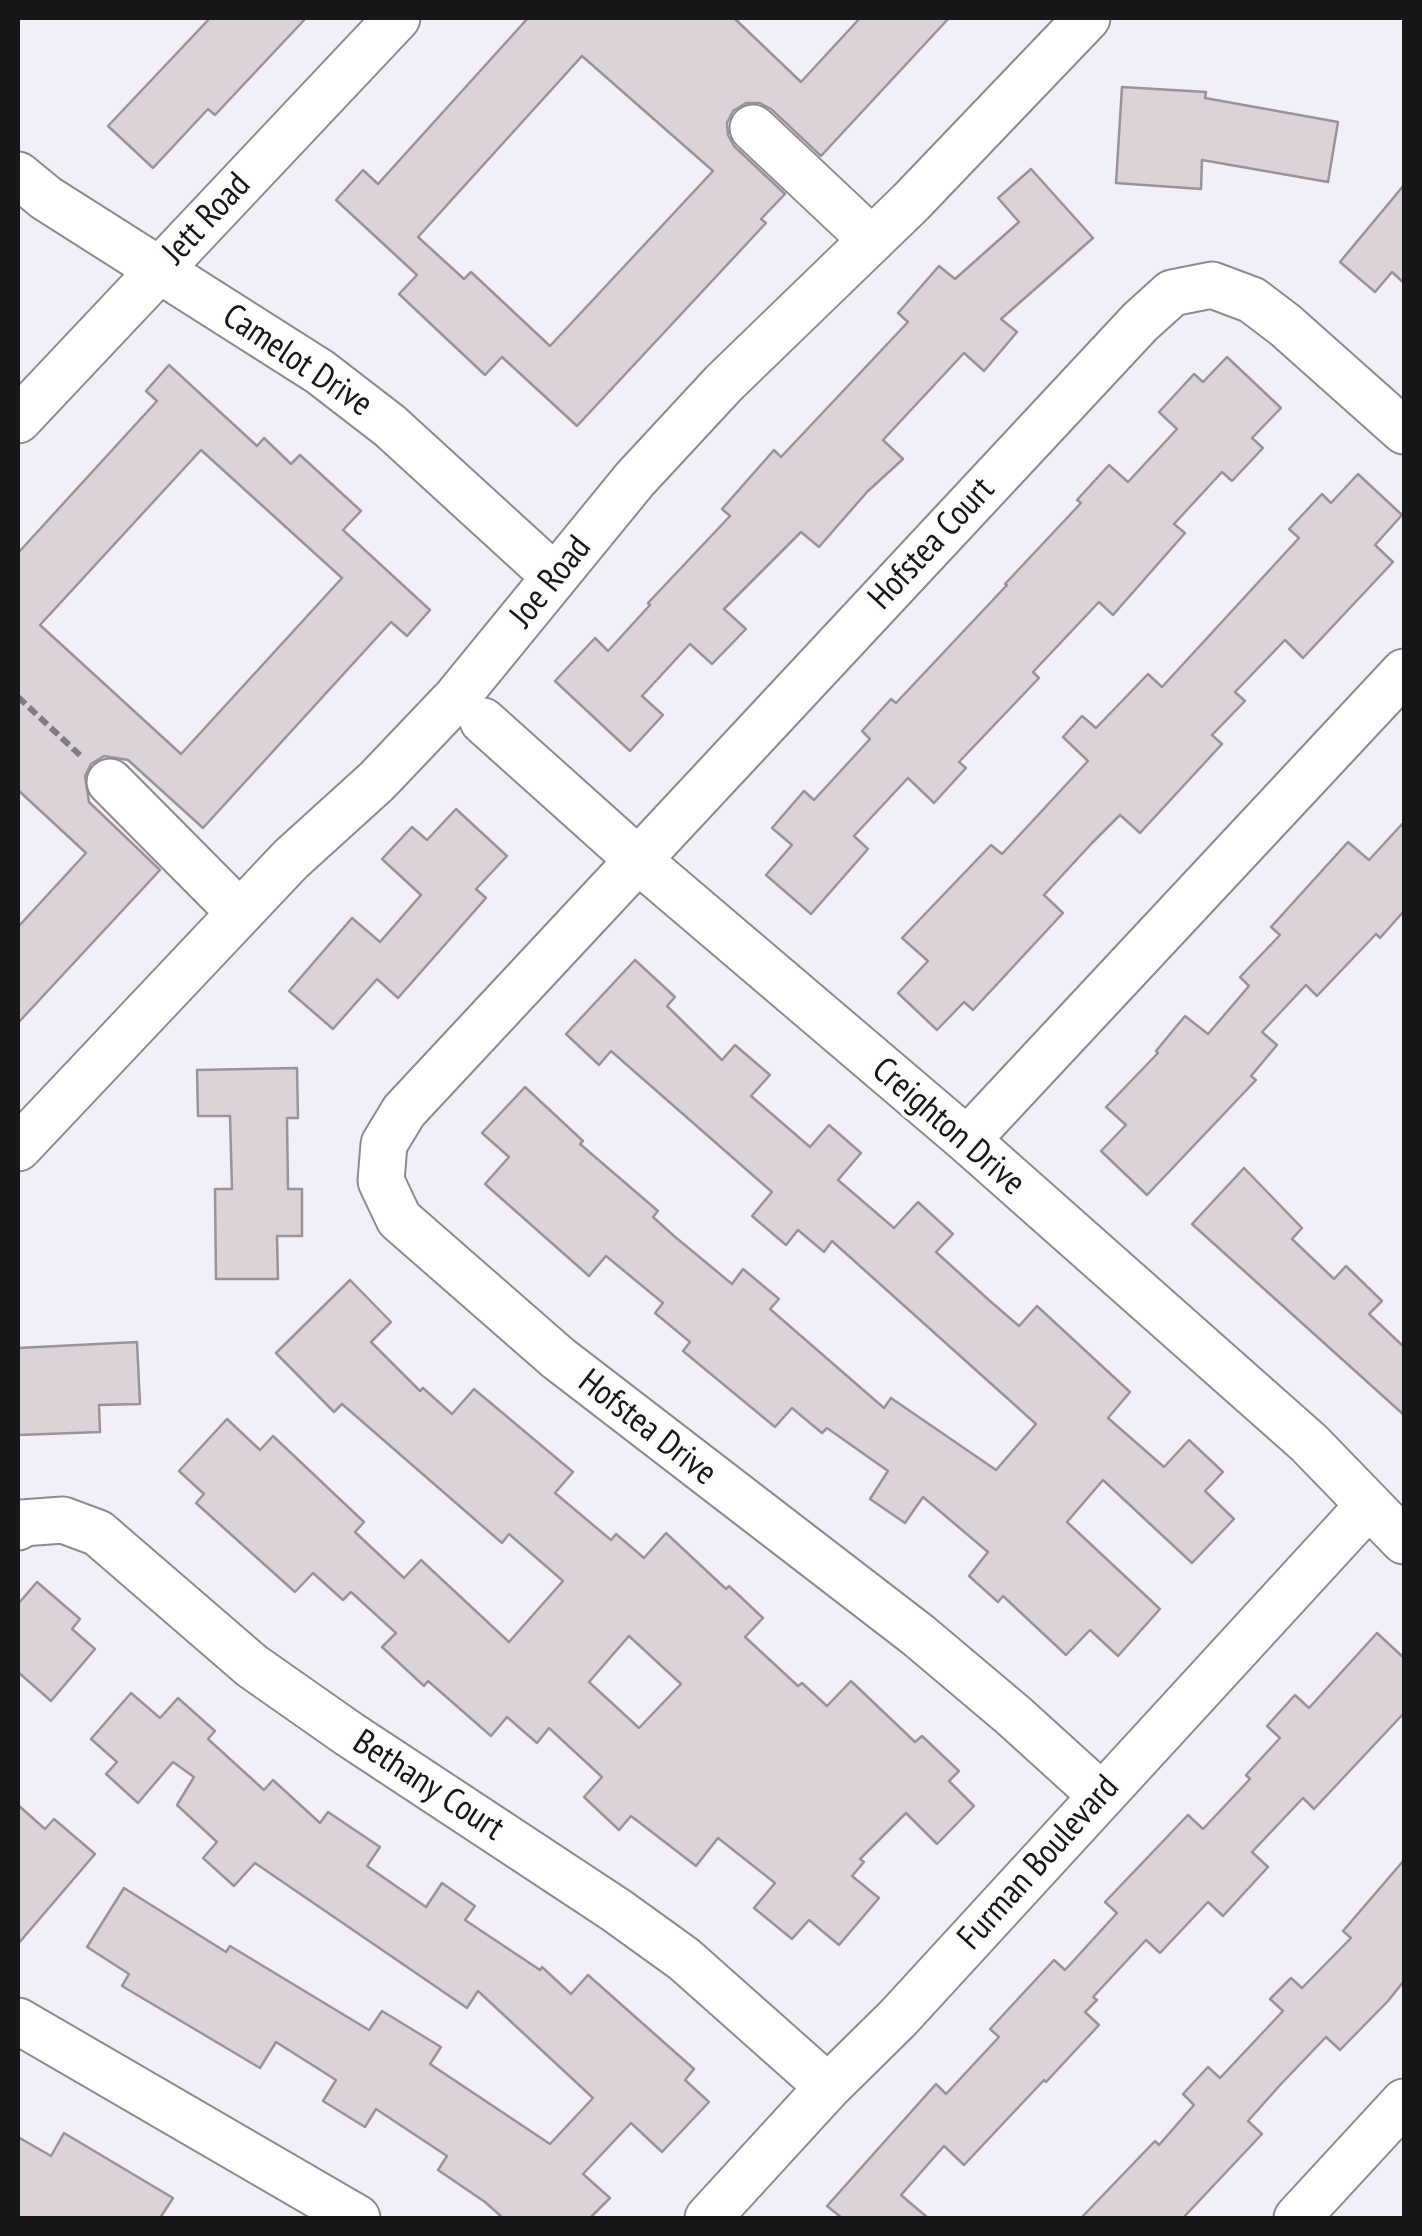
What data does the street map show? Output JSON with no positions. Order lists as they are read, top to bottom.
{
  "streets": {
    "street": [
      "Jett Road",
      "Camelot Drive",
      "Hofstea Court",
      "Joe Road",
      "Creighton Drive",
      "Hofstea Drive",
      "Bethany Court",
      "Furman Boulevard"
    ]
  },
  "crossings": [
    ["Jett Road", "Camelot Drive"],
    ["Camelot Drive", "Joe Road"],
    ["Hofstea Court", "Creighton Drive"],
    ["Hofstea Court", "Hofstea Drive"],
    ["Creighton Drive", "Furman Boulevard"],
    ["Hofstea Drive", "Furman Boulevard"],
    ["Bethany Court", "Furman Boulevard"]
  ]
}
